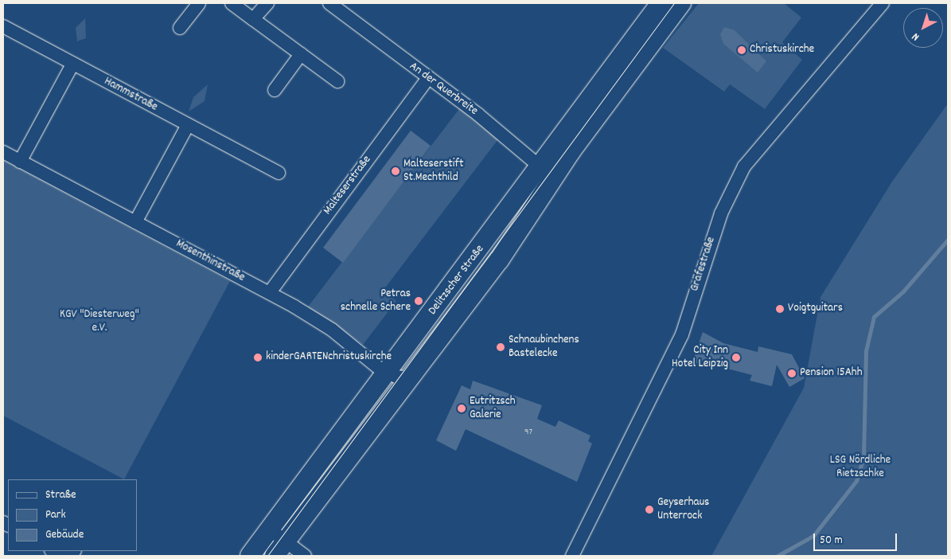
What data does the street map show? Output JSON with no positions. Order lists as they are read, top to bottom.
{
  "streets": {
    "main road": ["Delitzscher Straße"],
    "street": [
      "An der Querbreite",
      "Hammstraße",
      "Malteserstraße",
      "Mosenthinstraße",
      "Gräfestraße"
    ]
  },
  "crossings": [
    ["An der Querbreite", "Malteserstraße"],
    ["An der Querbreite", "Delitzscher Straße"],
    ["Malteserstraße", "Mosenthinstraße"],
    ["Mosenthinstraße", "Delitzscher Straße"]
  ],
  "parks": ["KGV \"Diesterweg\" e.V.", "LSG Nördliche Rietzschke"],
  "places": [
    "Christuskirche",
    "Malteserstift St.Mechthild",
    "Petras schnelle Schere",
    "Voigtguitars",
    "Schnaubinchens Bastelecke",
    "kinderGARTENchristuskirche",
    "City Inn Hotel Leipzig",
    "Pension 15Ahh",
    "Eutritzsch Galerie",
    "Geyserhaus Unterrock"
  ],
  "house_numbers": ["97"],
  "legend": ["Straße", "Park", "Gebäude"],
  "scale_bar": "50 m",
  "north": "bottom left"
}
